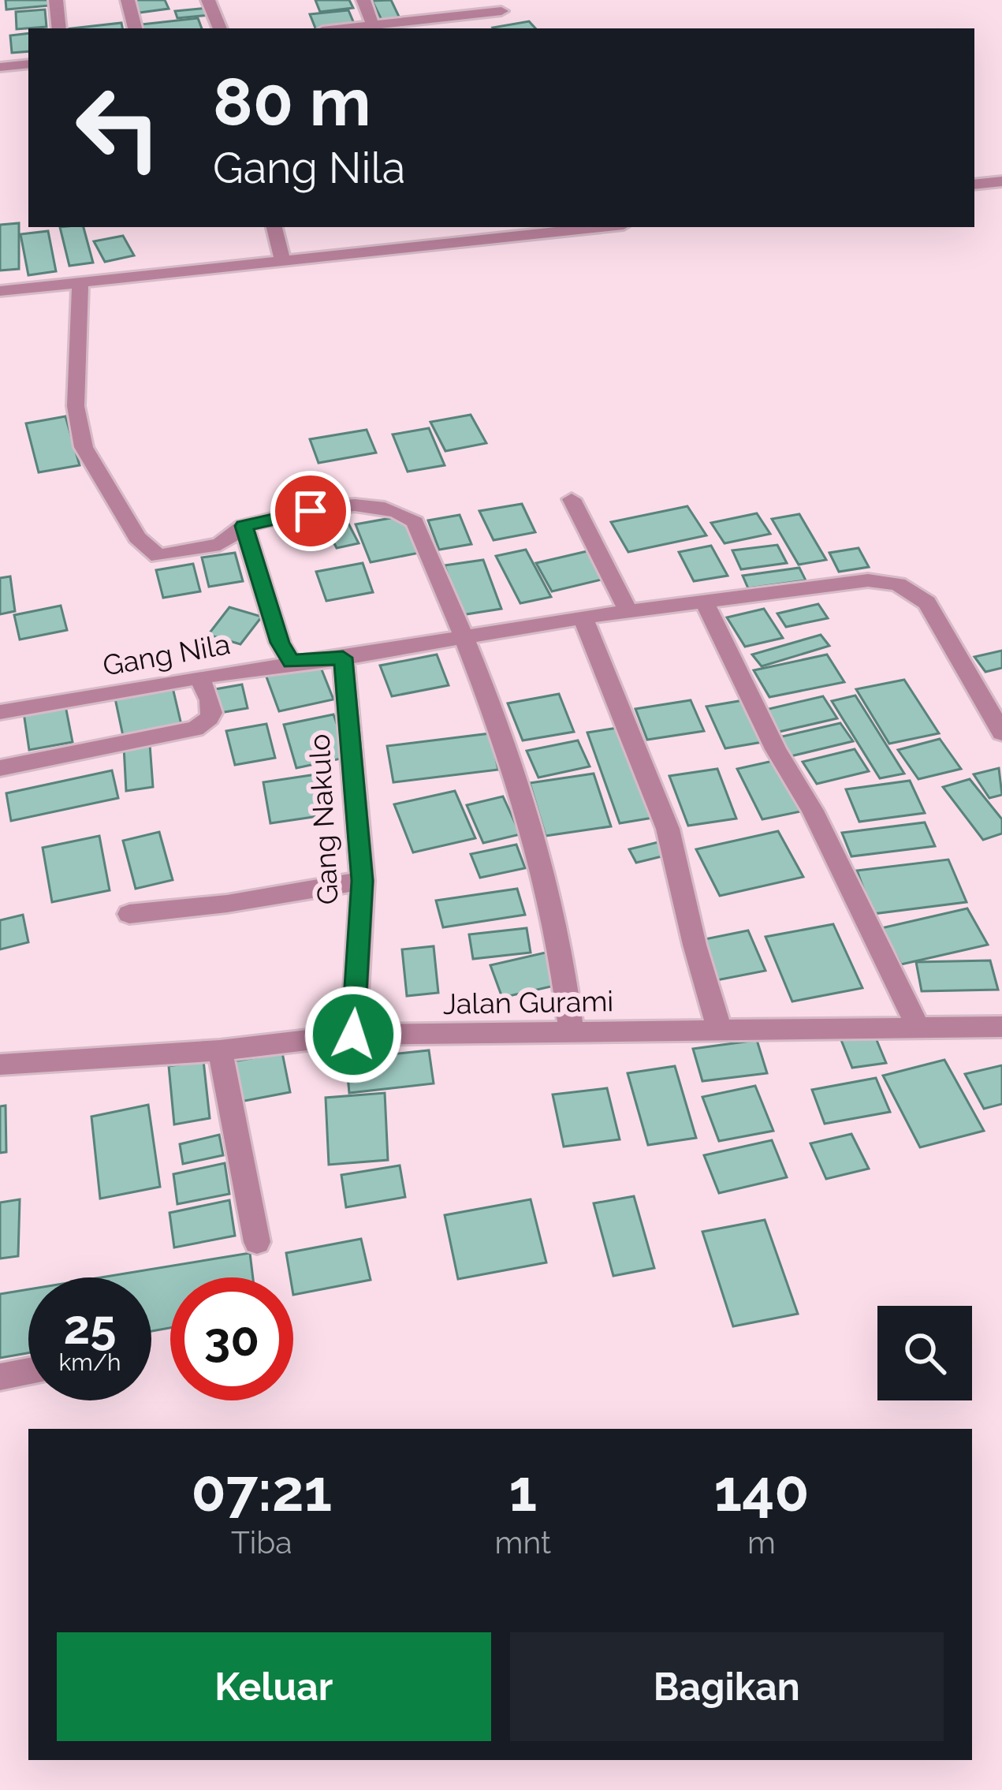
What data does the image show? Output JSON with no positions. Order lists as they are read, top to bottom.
{
  "streets": {
    "street": ["Gang Nila", "Gang Nakulo", "Jalan Gurami"]
  },
  "crossings": [
    ["Gang Nila", "Gang Nakulo"],
    ["Gang Nakulo", "Jalan Gurami"]
  ],
  "page": {
    "turn": ["80 m", "Gang Nila"],
    "speed": "25 km/h",
    "limit": "30",
    "eta": [
      "07:21",
      "Tiba",
      "1",
      "mnt",
      "140",
      "m"
    ],
    "buttons": ["Keluar", "Bagikan"]
  }
}
